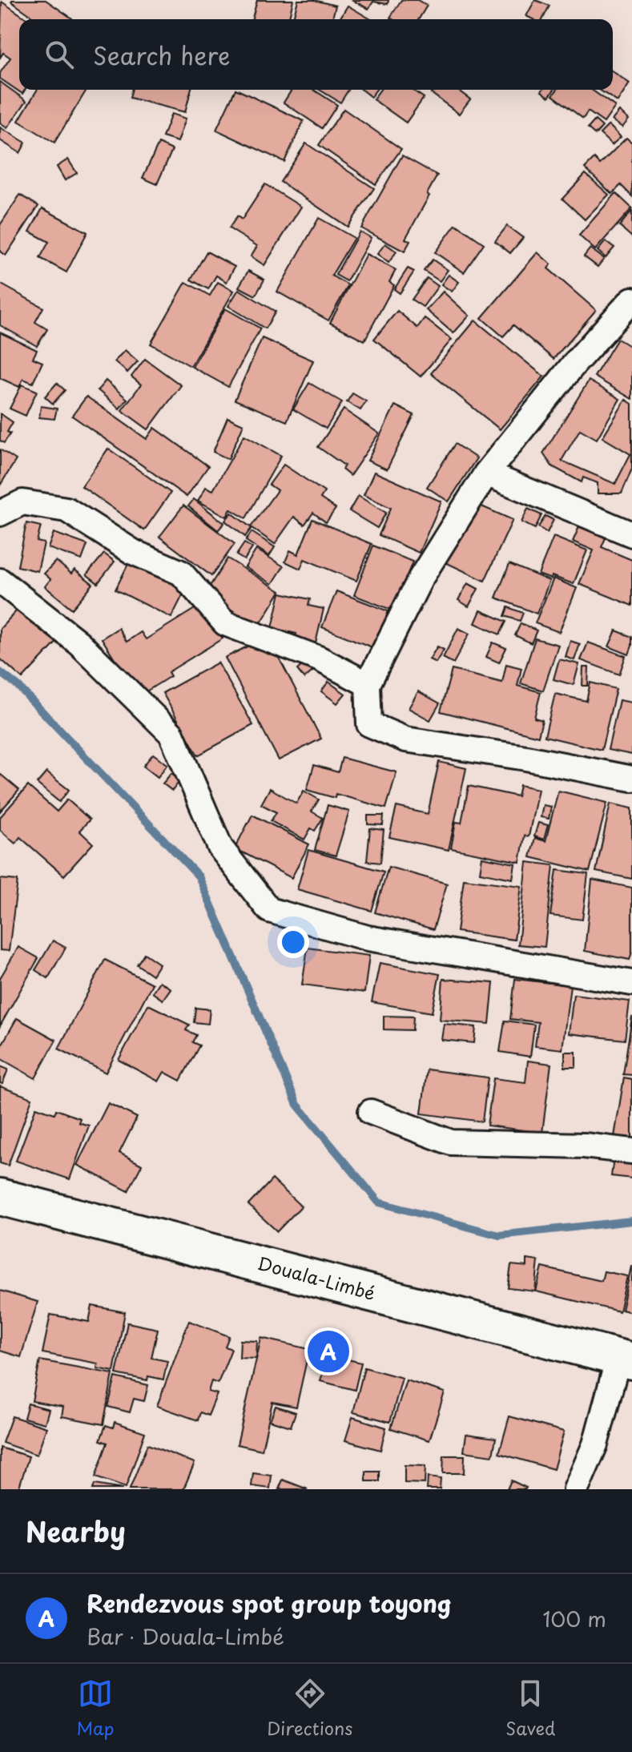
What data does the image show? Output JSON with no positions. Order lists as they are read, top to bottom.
{
  "streets": {
    "highway": ["Douala-Limbé"]
  },
  "page": {
    "search": "Search here",
    "pins": "A",
    "heading": "Nearby",
    "list": [
      {
        "mark": "A",
        "name": "Rendezvous spot group toyong",
        "note": "Bar · Douala-Limbé",
        "value": "100 m"
      }
    ],
    "nav": ["Map", "Directions", "Saved"]
  }
}
